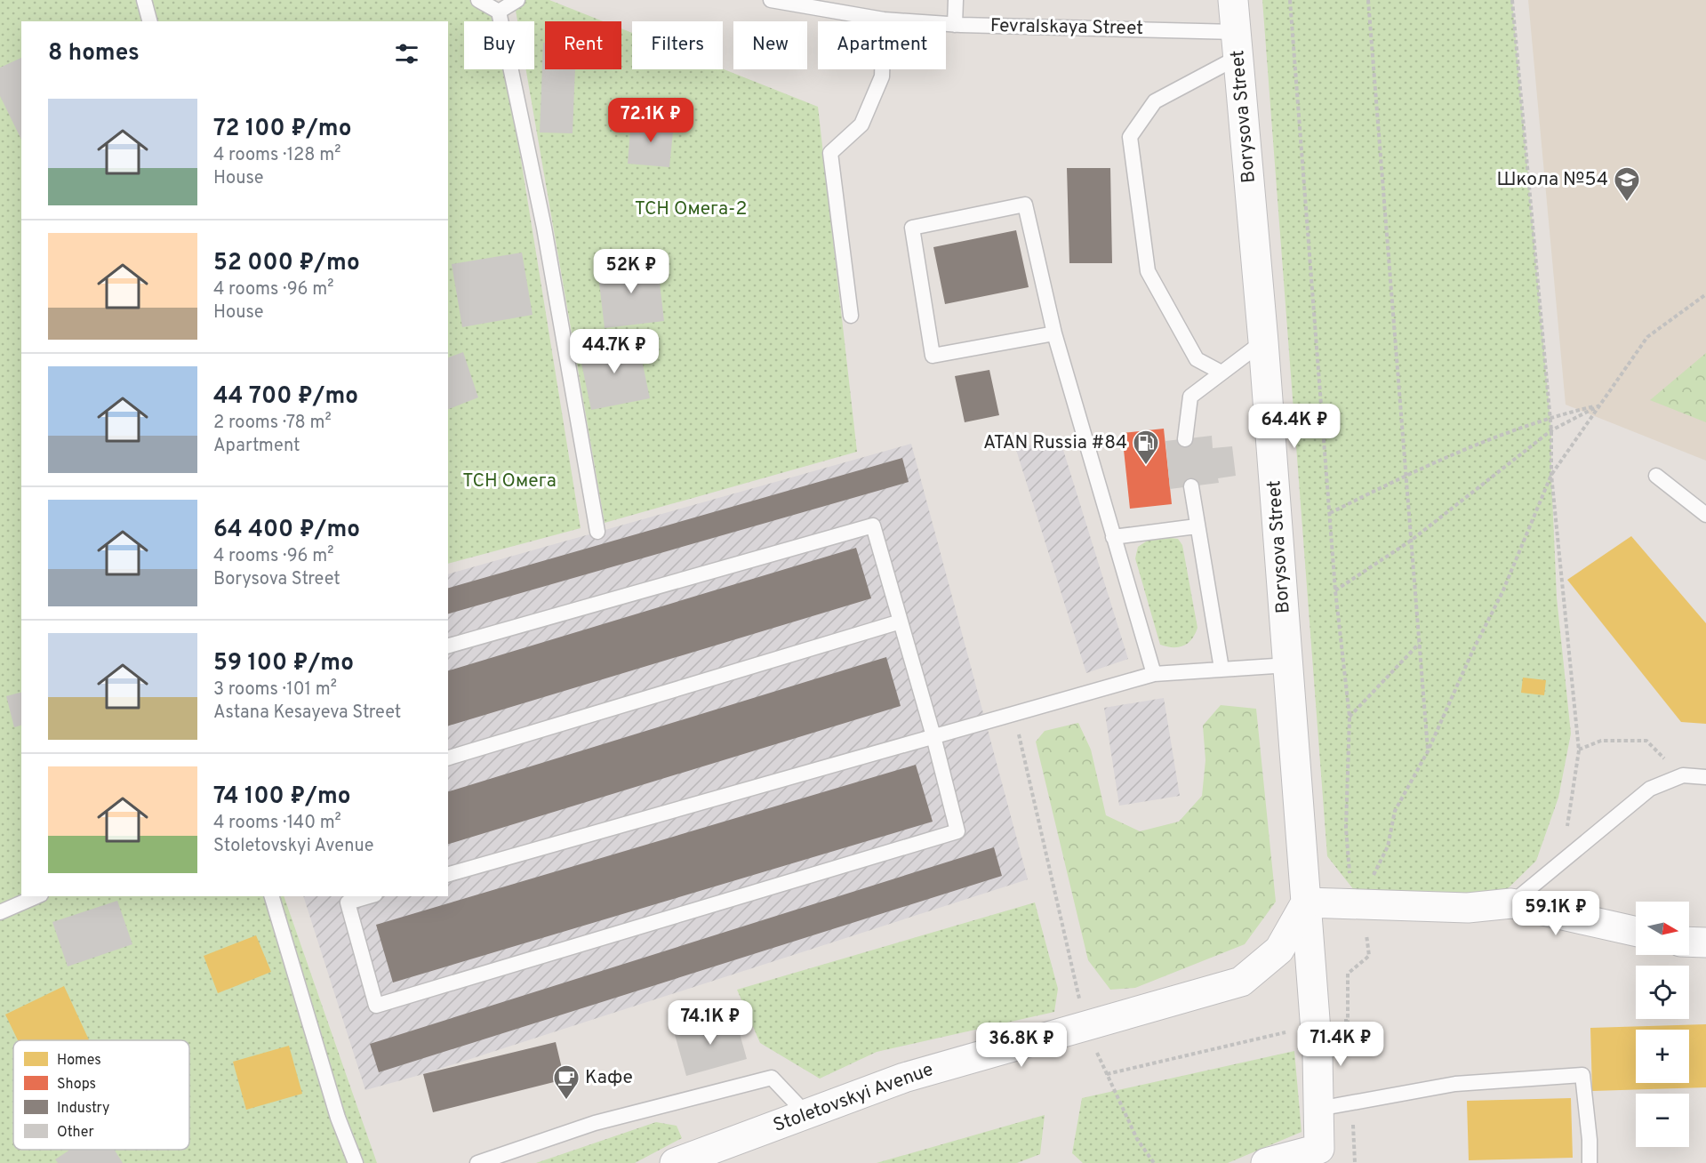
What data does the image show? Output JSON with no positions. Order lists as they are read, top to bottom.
{
  "streets": {
    "main road": ["Borysova Street", "Stoletovskyi Avenue"],
    "lane": ["Fevralskaya Street"]
  },
  "crossings": [
    ["Fevralskaya Street", "Borysova Street"],
    ["Borysova Street", "Stoletovskyi Avenue"]
  ],
  "parks": ["ТСН Омега-2", "ТСН Омега"],
  "places": {
    "school or university": ["Школа №54"],
    "fuel station": ["ATAN Russia #84"],
    "cafe": ["Кафе"]
  },
  "legend": [
    "Homes",
    "Shops",
    "Industry",
    "Other"
  ],
  "north": "right",
  "page": {
    "chip": [
      "Buy",
      "Rent",
      "Filters",
      "New",
      "Apartment"
    ],
    "heading": "8 homes",
    "list": [
      {
        "name": "72 100 ₽/mo",
        "note": "4 rooms · 128 m² · House"
      },
      {
        "name": "52 000 ₽/mo",
        "note": "4 rooms · 96 m² · House"
      },
      {
        "name": "44 700 ₽/mo",
        "note": "2 rooms · 78 m² · Apartment"
      },
      {
        "name": "64 400 ₽/mo",
        "note": "4 rooms · 96 m² · Borysova Street"
      },
      {
        "name": "59 100 ₽/mo",
        "note": "3 rooms · 101 m² · Astana Kesayeva Street"
      },
      {
        "name": "74 100 ₽/mo",
        "note": "4 rooms · 140 m² · Stoletovskyi Avenue"
      }
    ],
    "price": [
      "72.1K ₽",
      "52K ₽",
      "44.7K ₽",
      "64.4K ₽",
      "59.1K ₽",
      "74.1K ₽",
      "71.4K ₽",
      "36.8K ₽"
    ],
    "map_buttons": ["+", "−"]
  }
}
